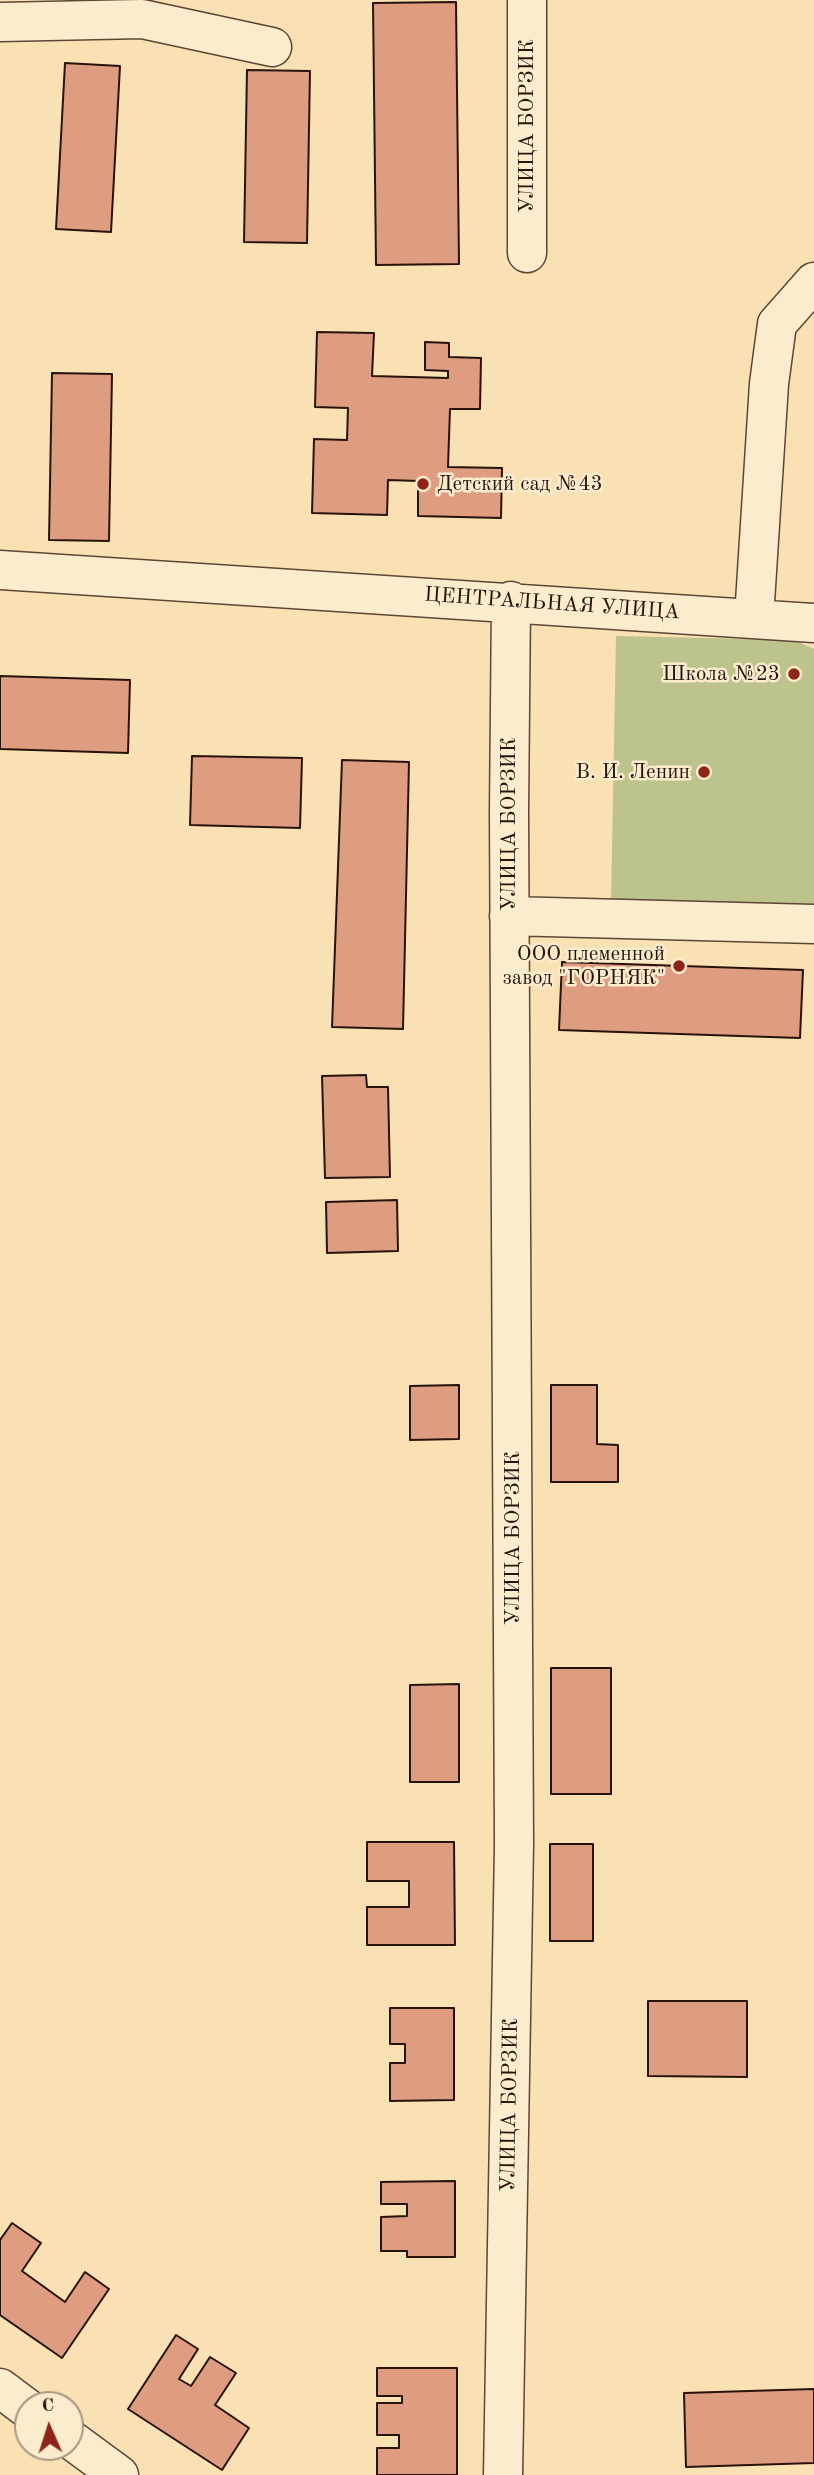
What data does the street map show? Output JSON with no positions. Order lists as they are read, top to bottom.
{
  "streets": {
    "street": ["УЛИЦА БОРЗИК", "ЦЕНТРАЛЬНАЯ УЛИЦА"]
  },
  "crossings": [
    ["УЛИЦА БОРЗИК", "ЦЕНТРАЛЬНАЯ УЛИЦА"]
  ],
  "places": [
    "Детский сад №43",
    "Школа №23",
    "В. И. Ленин",
    "ООО племенной завод \"ГОРНЯК\""
  ],
  "north": "top"
}
